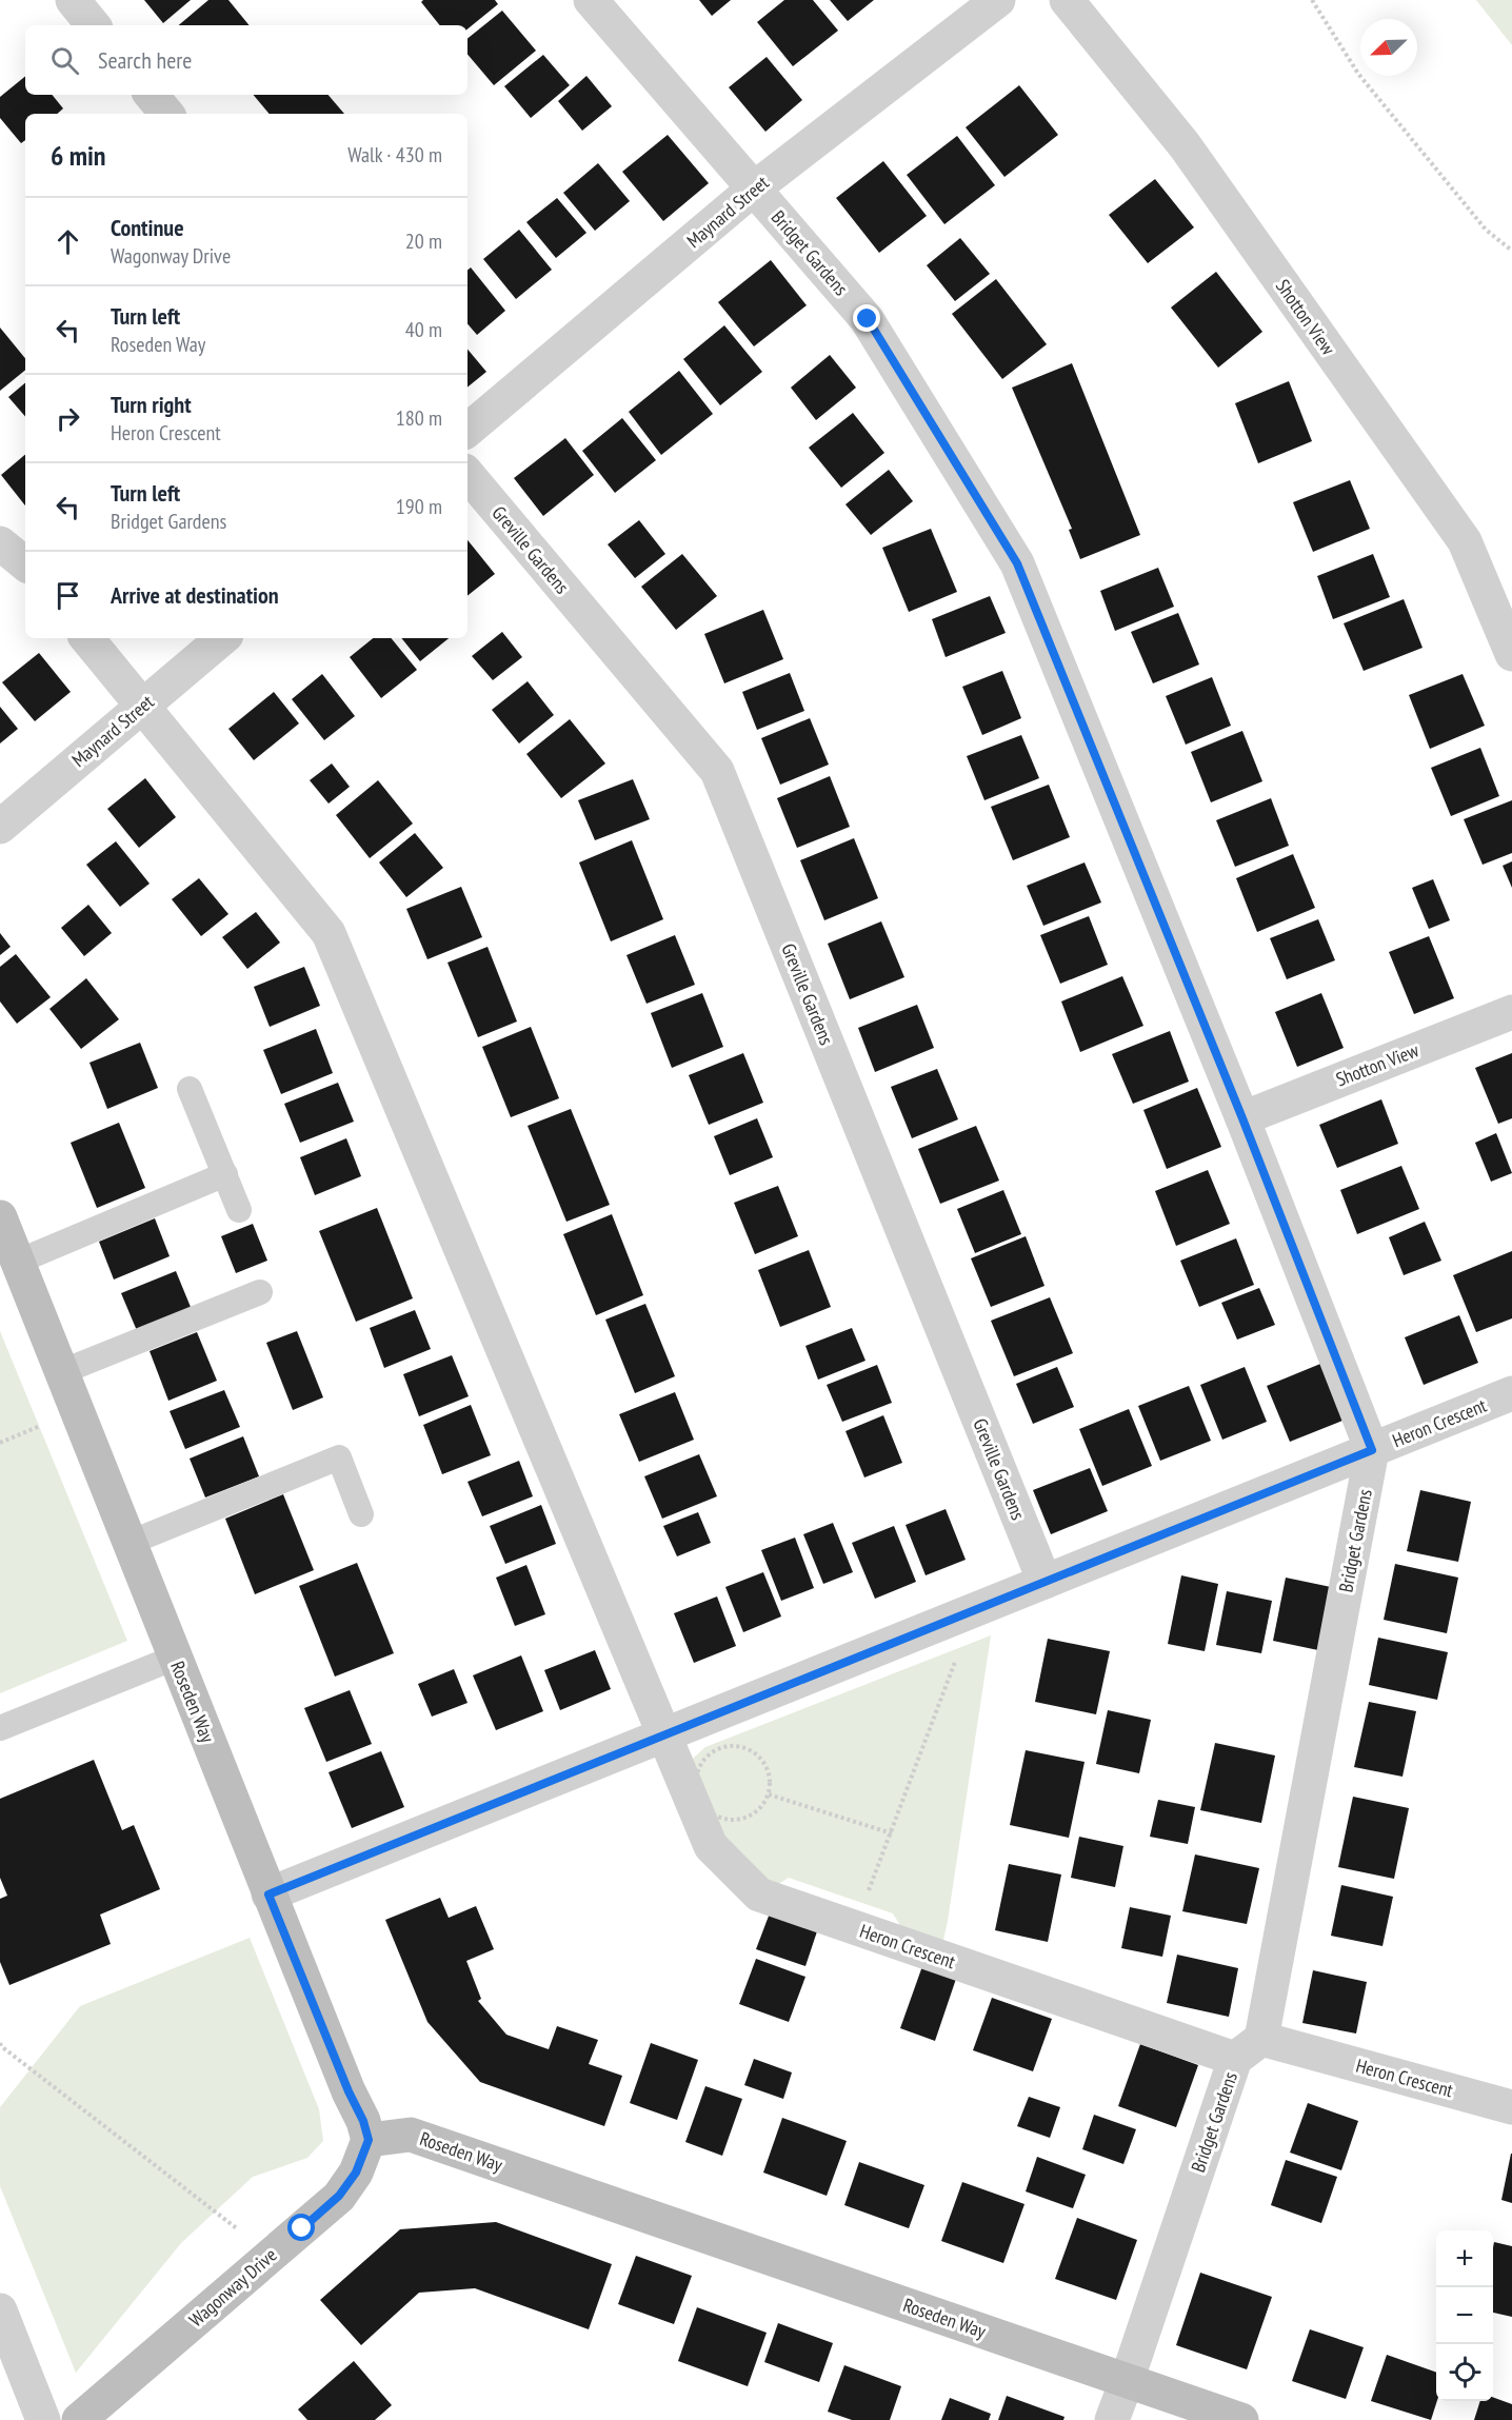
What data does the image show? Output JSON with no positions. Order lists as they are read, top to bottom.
{
  "streets": {
    "street": [
      "Maynard Street",
      "Bridget Gardens",
      "Shotton View",
      "Greville Gardens",
      "Heron Crescent",
      "Roseden Way",
      "Wagonway Drive"
    ]
  },
  "crossings": [
    ["Maynard Street", "Bridget Gardens"],
    ["Bridget Gardens", "Shotton View"],
    ["Bridget Gardens", "Heron Crescent"],
    ["Bridget Gardens", "Roseden Way"],
    ["Greville Gardens", "Heron Crescent"],
    ["Heron Crescent", "Roseden Way"],
    ["Roseden Way", "Wagonway Drive"]
  ],
  "north": "bottom left",
  "page": {
    "search": "Search here",
    "heading": ["6 min", "Walk · 430 m"],
    "list": [
      ["Continue", "Wagonway Drive", "20 m"],
      ["Turn left", "Roseden Way", "40 m"],
      ["Turn right", "Heron Crescent", "180 m"],
      ["Turn left", "Bridget Gardens", "190 m"],
      "Arrive at destination"
    ],
    "map_buttons": ["+", "−"]
  }
}
